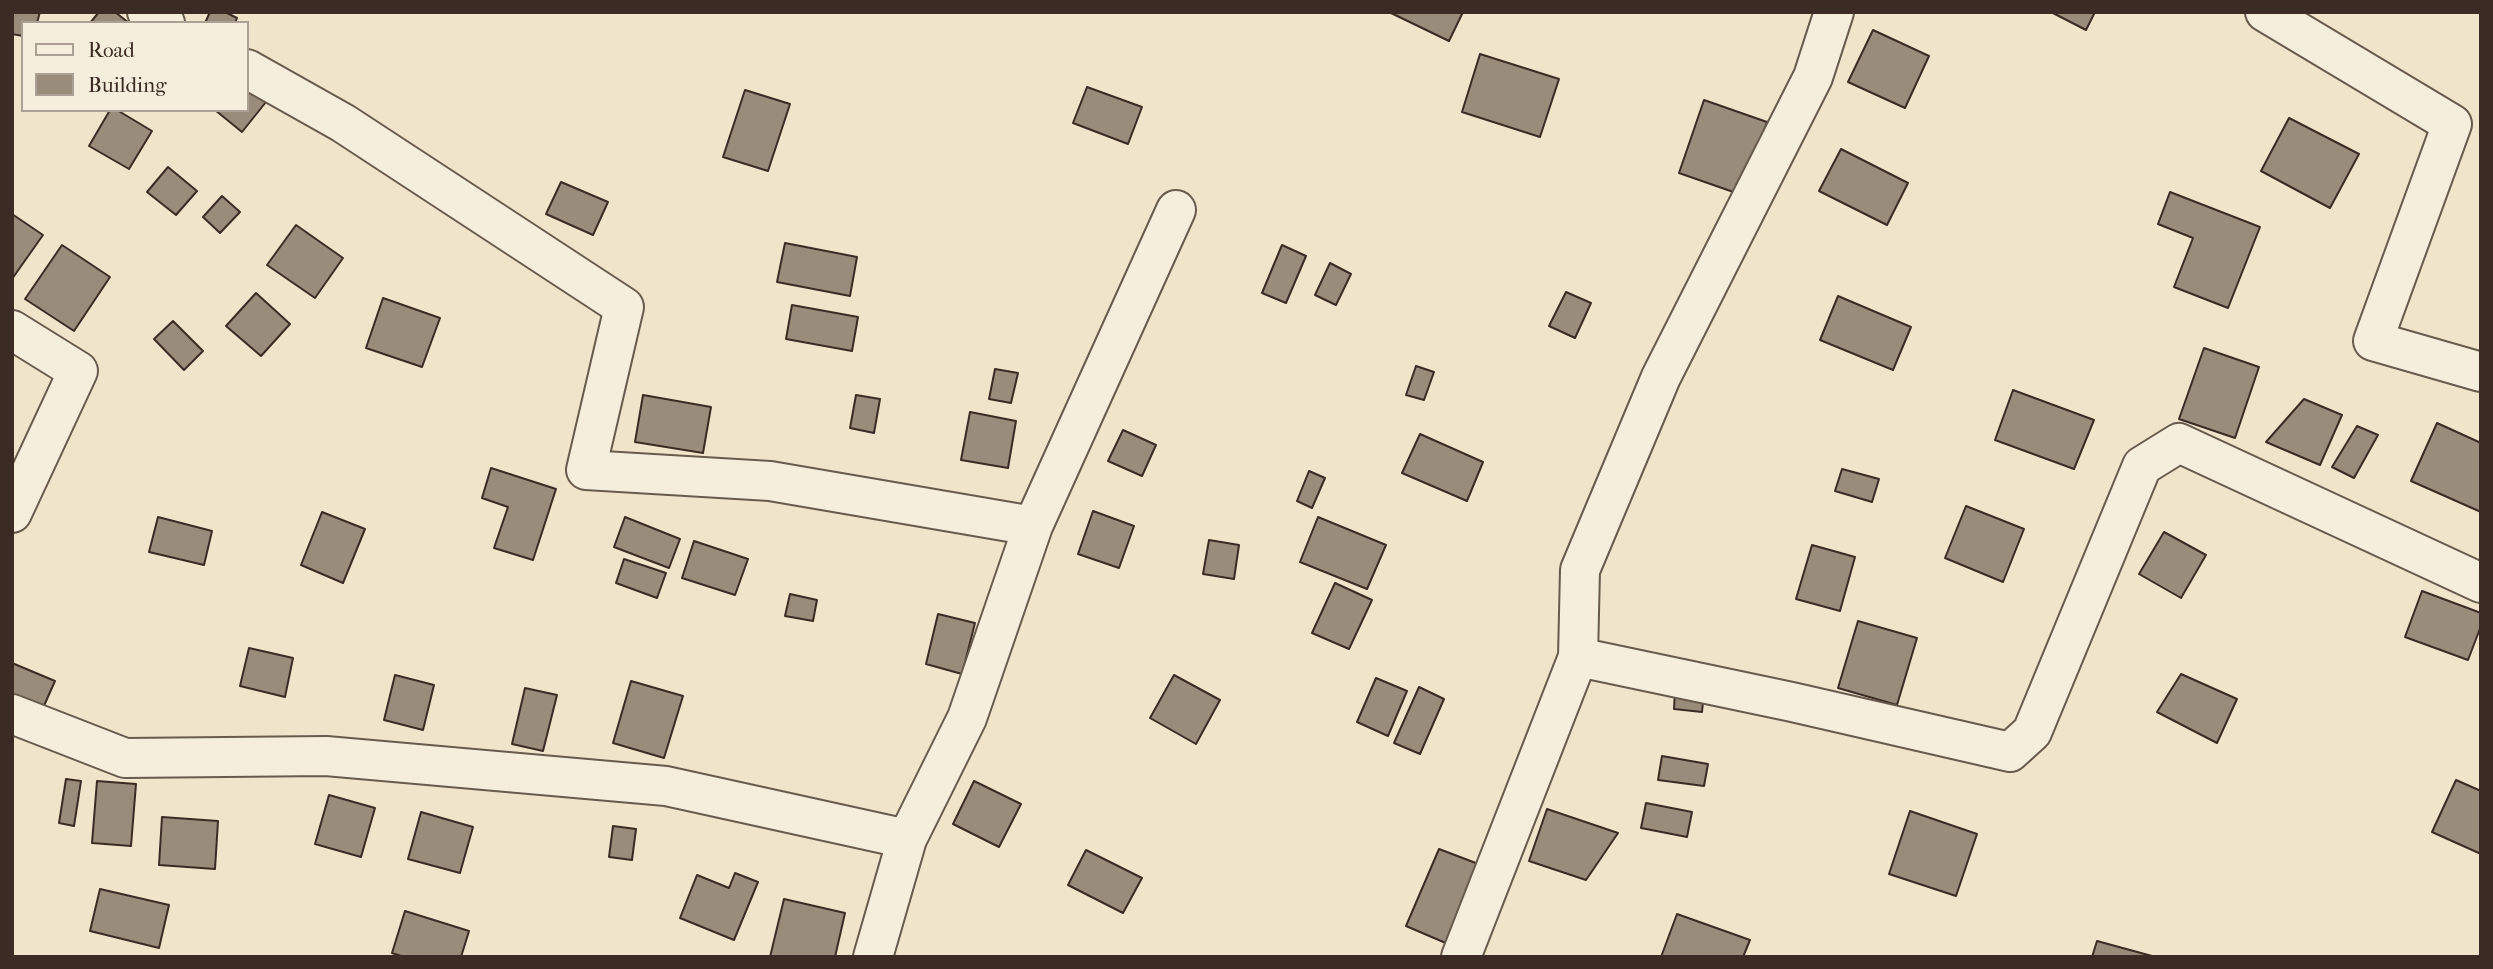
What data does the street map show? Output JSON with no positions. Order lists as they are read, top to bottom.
{
  "legend": ["Road", "Building"]
}
